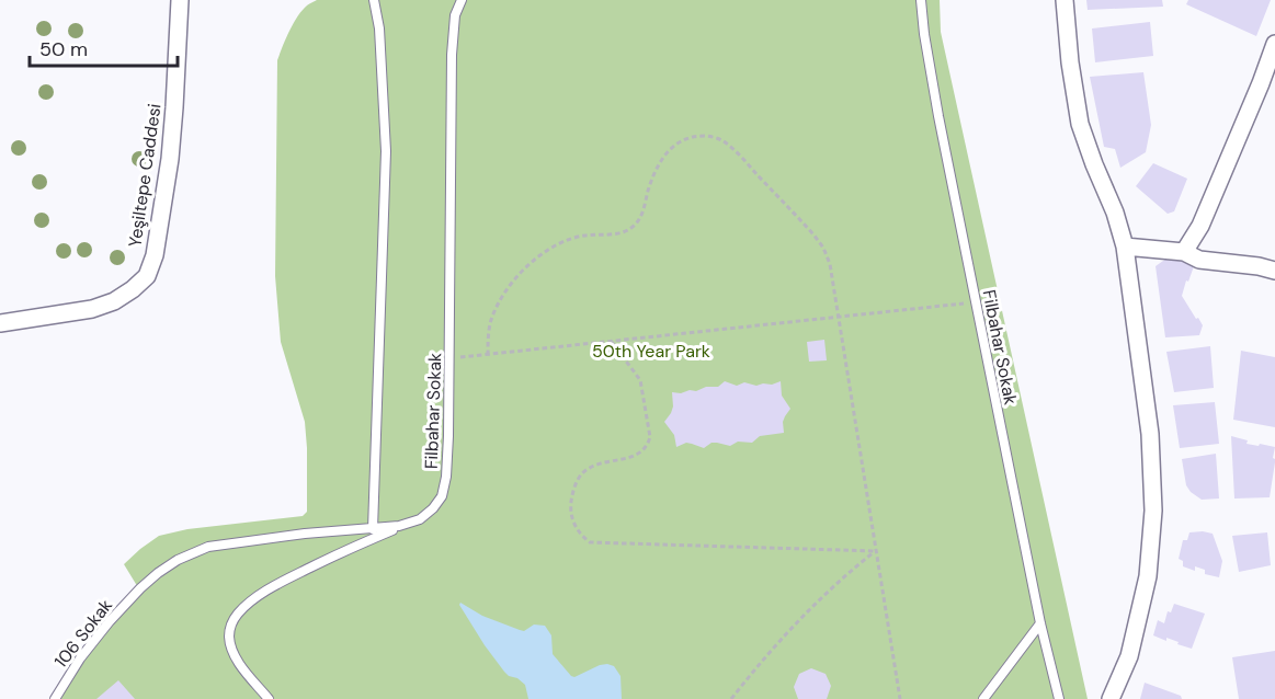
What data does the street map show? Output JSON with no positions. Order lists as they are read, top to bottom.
{
  "streets": {
    "street": ["Yeşiltepe Caddesi"],
    "lane": ["Filbahar Sokak", "106 Sokak"]
  },
  "crossings": [
    ["Filbahar Sokak", "106 Sokak"]
  ],
  "parks": ["50th Year Park"],
  "scale_bar": "50 m"
}
